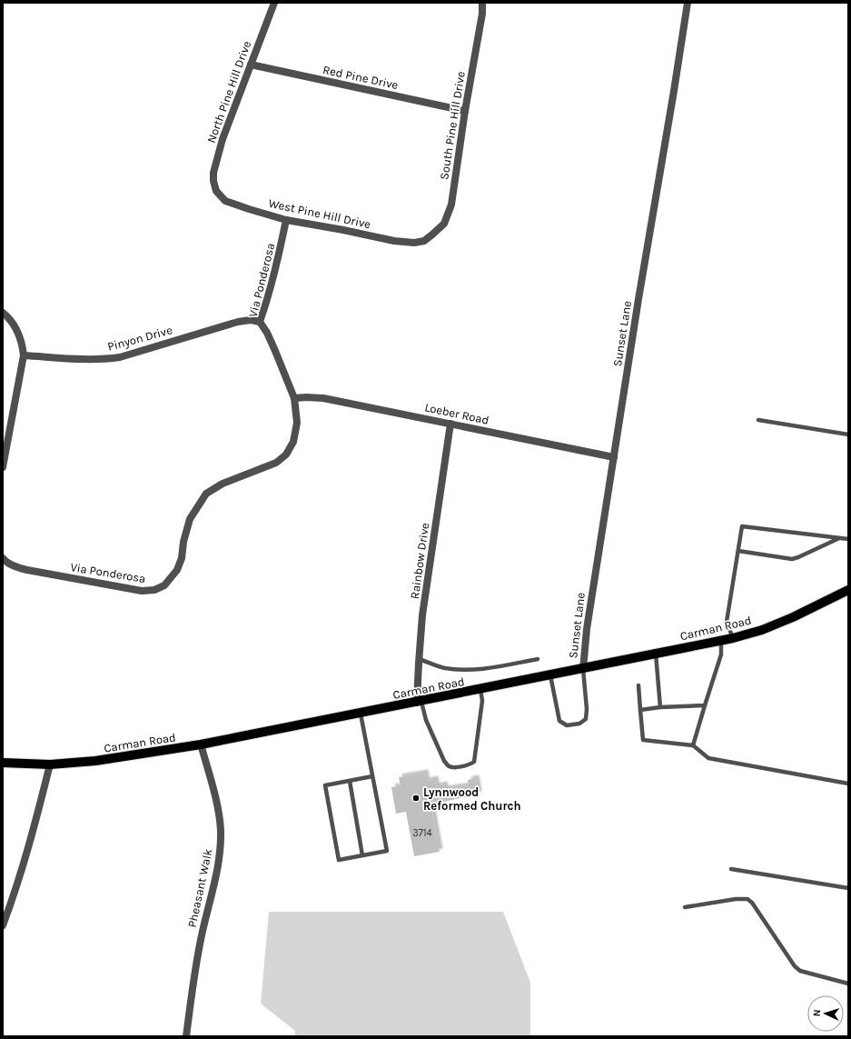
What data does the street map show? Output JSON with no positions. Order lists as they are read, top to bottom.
{
  "streets": {
    "main road": ["Carman Road"],
    "street": [
      "Red Pine Drive",
      "North Pine Hill Drive",
      "South Pine Hill Drive",
      "West Pine Hill Drive",
      "Via Ponderosa",
      "Sunset Lane",
      "Pinyon Drive",
      "Loeber Road",
      "Rainbow Drive",
      "Pheasant Walk"
    ]
  },
  "crossings": [
    ["Red Pine Drive", "North Pine Hill Drive"],
    ["Red Pine Drive", "South Pine Hill Drive"],
    ["North Pine Hill Drive", "West Pine Hill Drive"],
    ["South Pine Hill Drive", "West Pine Hill Drive"],
    ["West Pine Hill Drive", "Via Ponderosa"],
    ["Via Ponderosa", "Pinyon Drive"],
    ["Via Ponderosa", "Loeber Road"],
    ["Sunset Lane", "Loeber Road"],
    ["Sunset Lane", "Carman Road"],
    ["Loeber Road", "Rainbow Drive"],
    ["Rainbow Drive", "Carman Road"],
    ["Carman Road", "Pheasant Walk"]
  ],
  "places": ["Lynnwood Reformed Church"],
  "house_numbers": ["3714"],
  "north": "left"
}
